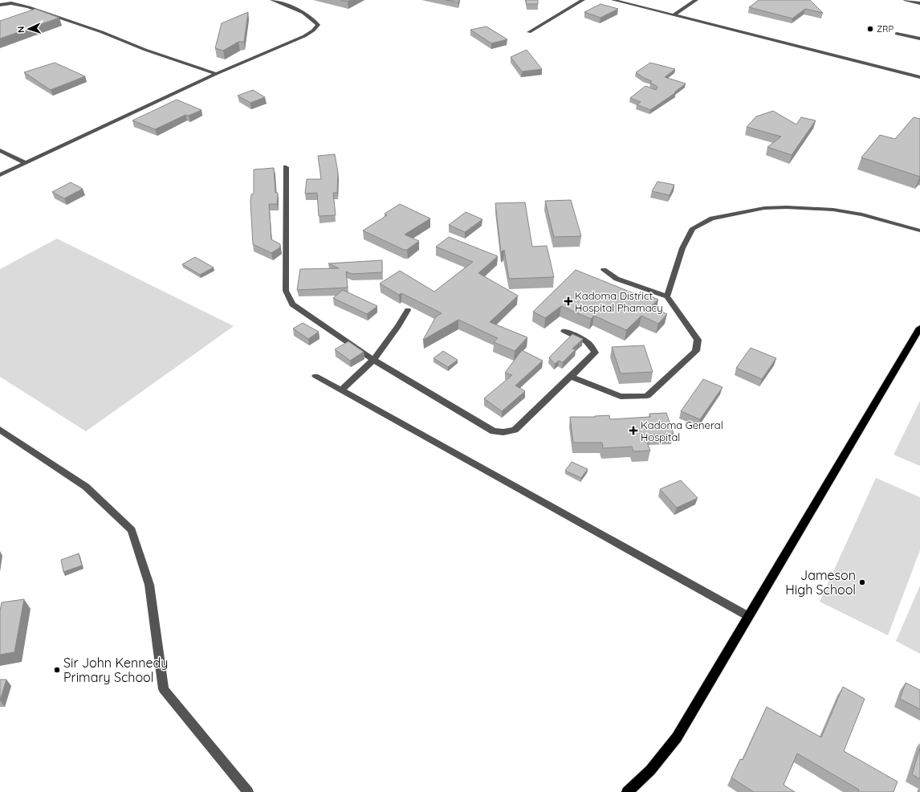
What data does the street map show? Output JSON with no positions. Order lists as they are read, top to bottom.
{
  "places": {
    "other": ["ZRP", "Jameson High School", "Sir John Kennedy Primary School"],
    "health": ["Kadoma District Hospital Phamacy", "Kadoma General Hospital"]
  },
  "north": "left"
}
